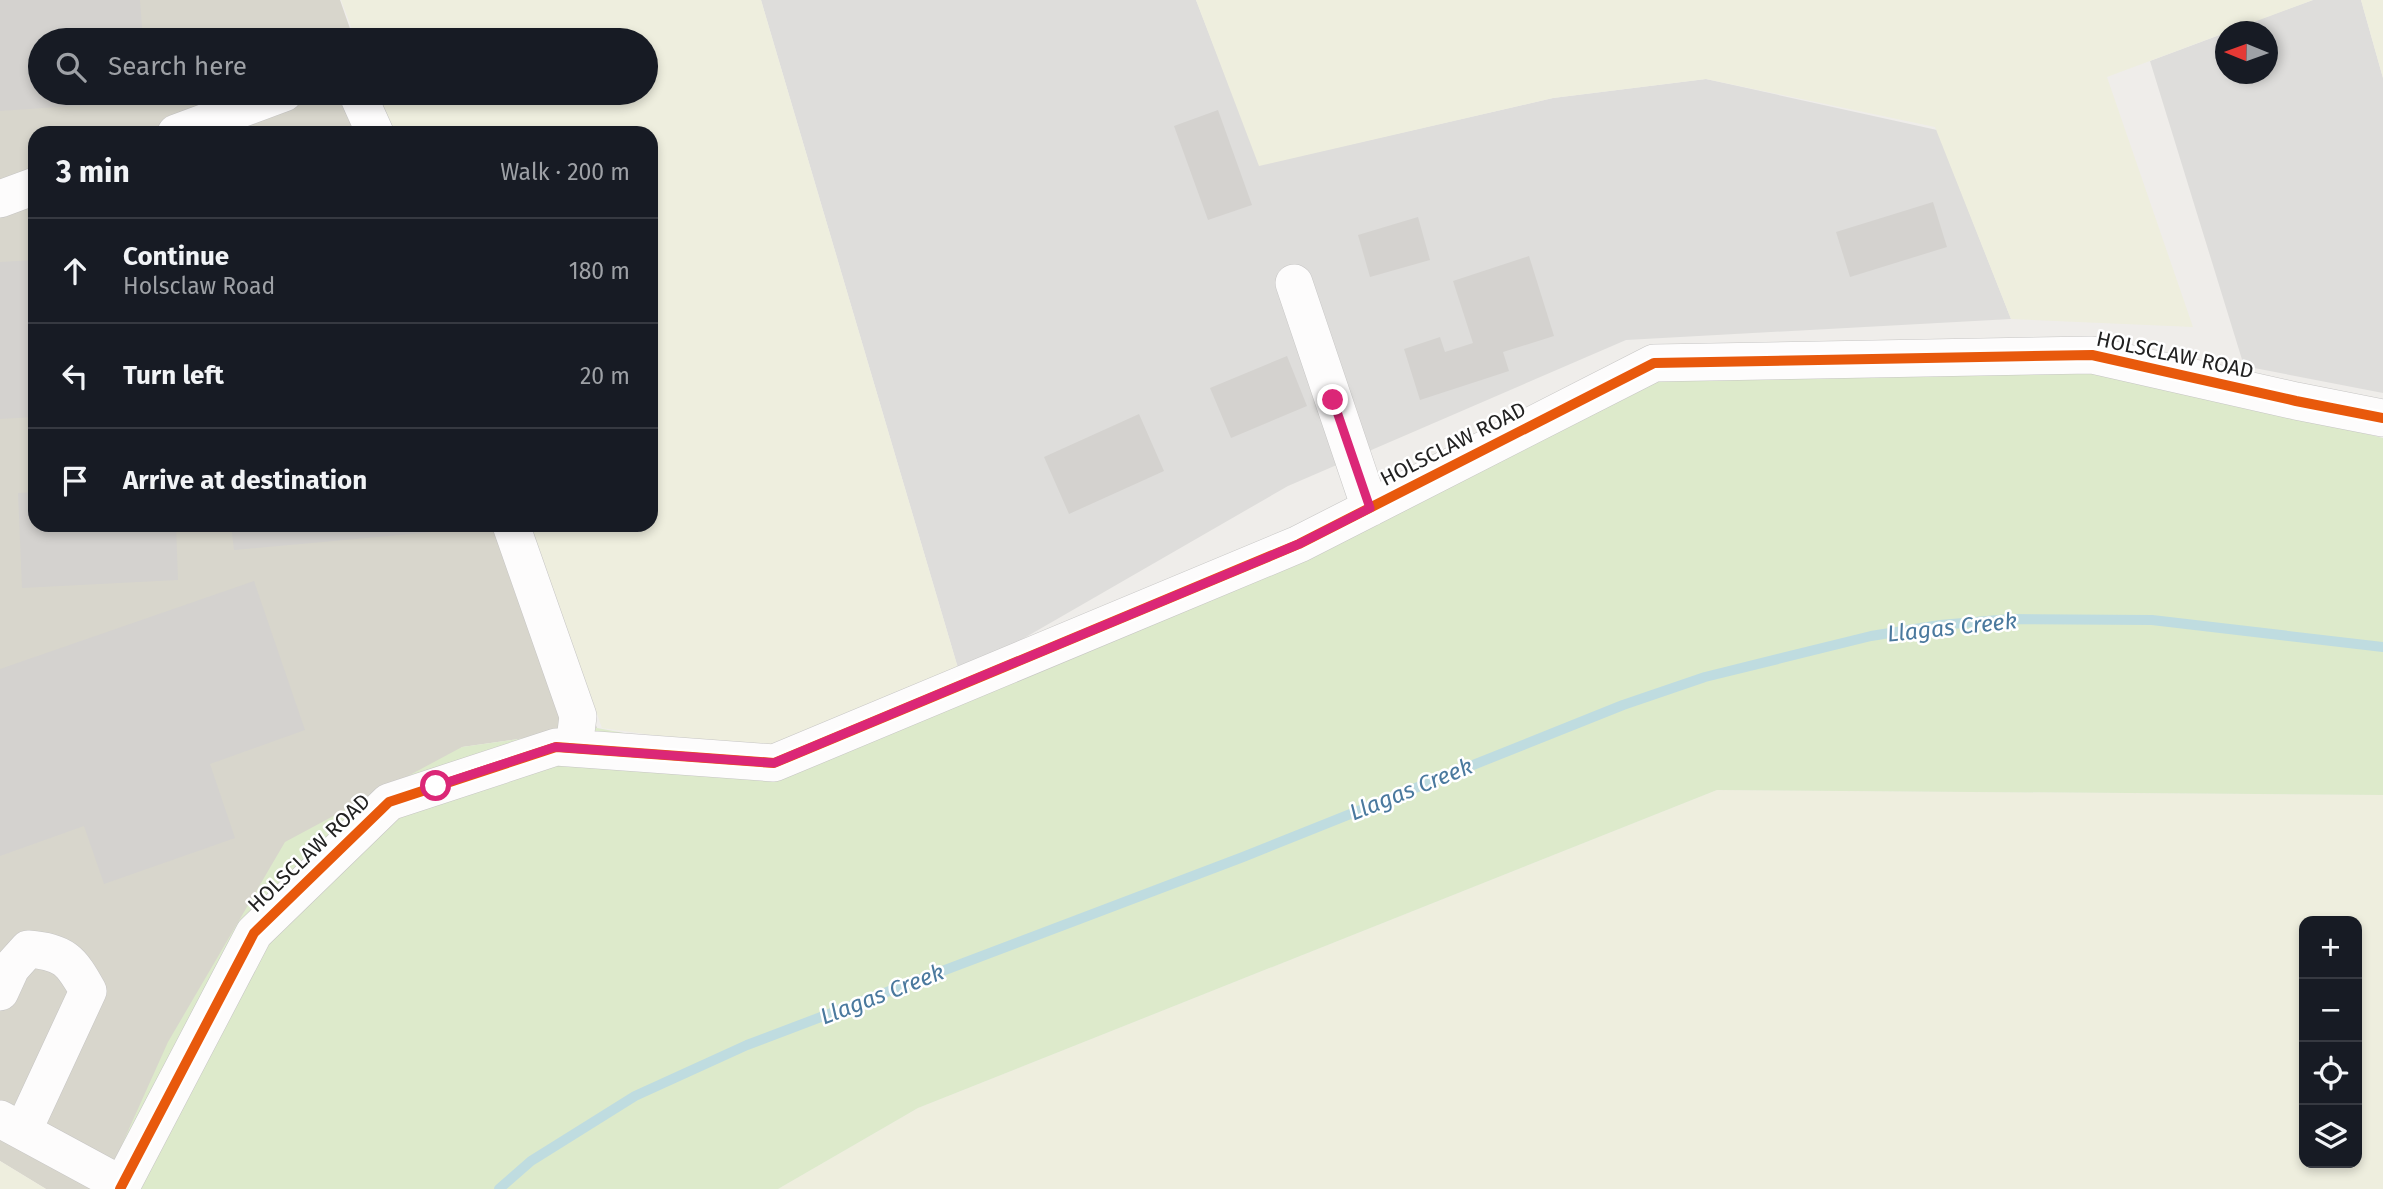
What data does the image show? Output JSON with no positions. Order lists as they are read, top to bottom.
{
  "streets": {
    "street": ["HOLSCLAW ROAD"]
  },
  "water": ["Llagas Creek"],
  "north": "left",
  "page": {
    "search": "Search here",
    "heading": ["3 min", "Walk · 200 m"],
    "list": [
      ["Continue", "Holsclaw Road", "180 m"],
      ["Turn left", "20 m"],
      "Arrive at destination"
    ],
    "map_buttons": ["+", "−"]
  }
}
